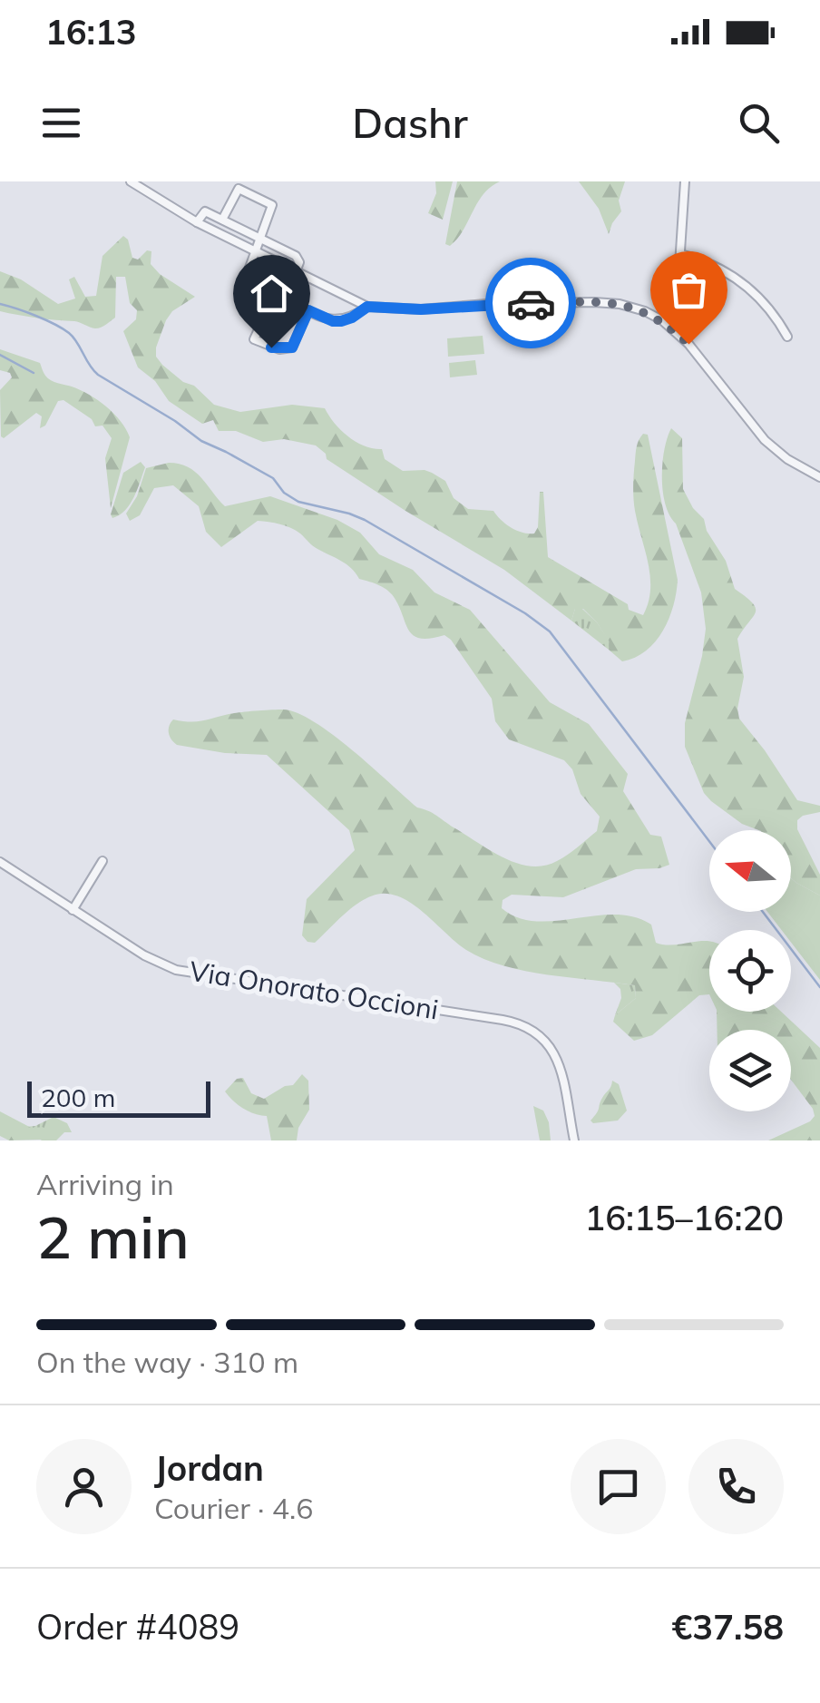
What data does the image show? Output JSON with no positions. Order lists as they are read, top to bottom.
{
  "streets": {
    "street": ["Via Onorato Occioni"]
  },
  "scale_bar": "200 m",
  "north": "left",
  "page": {
    "status": "16:13",
    "header": "Dashr",
    "scale": "200 m",
    "heading": ["2 min", "Arriving in", "16:15–16:20"],
    "panel": [
      "Jordan",
      "Courier · 4.6",
      "Order #4089",
      "€37.58"
    ],
    "bar": "On the way · 310 m"
  }
}
